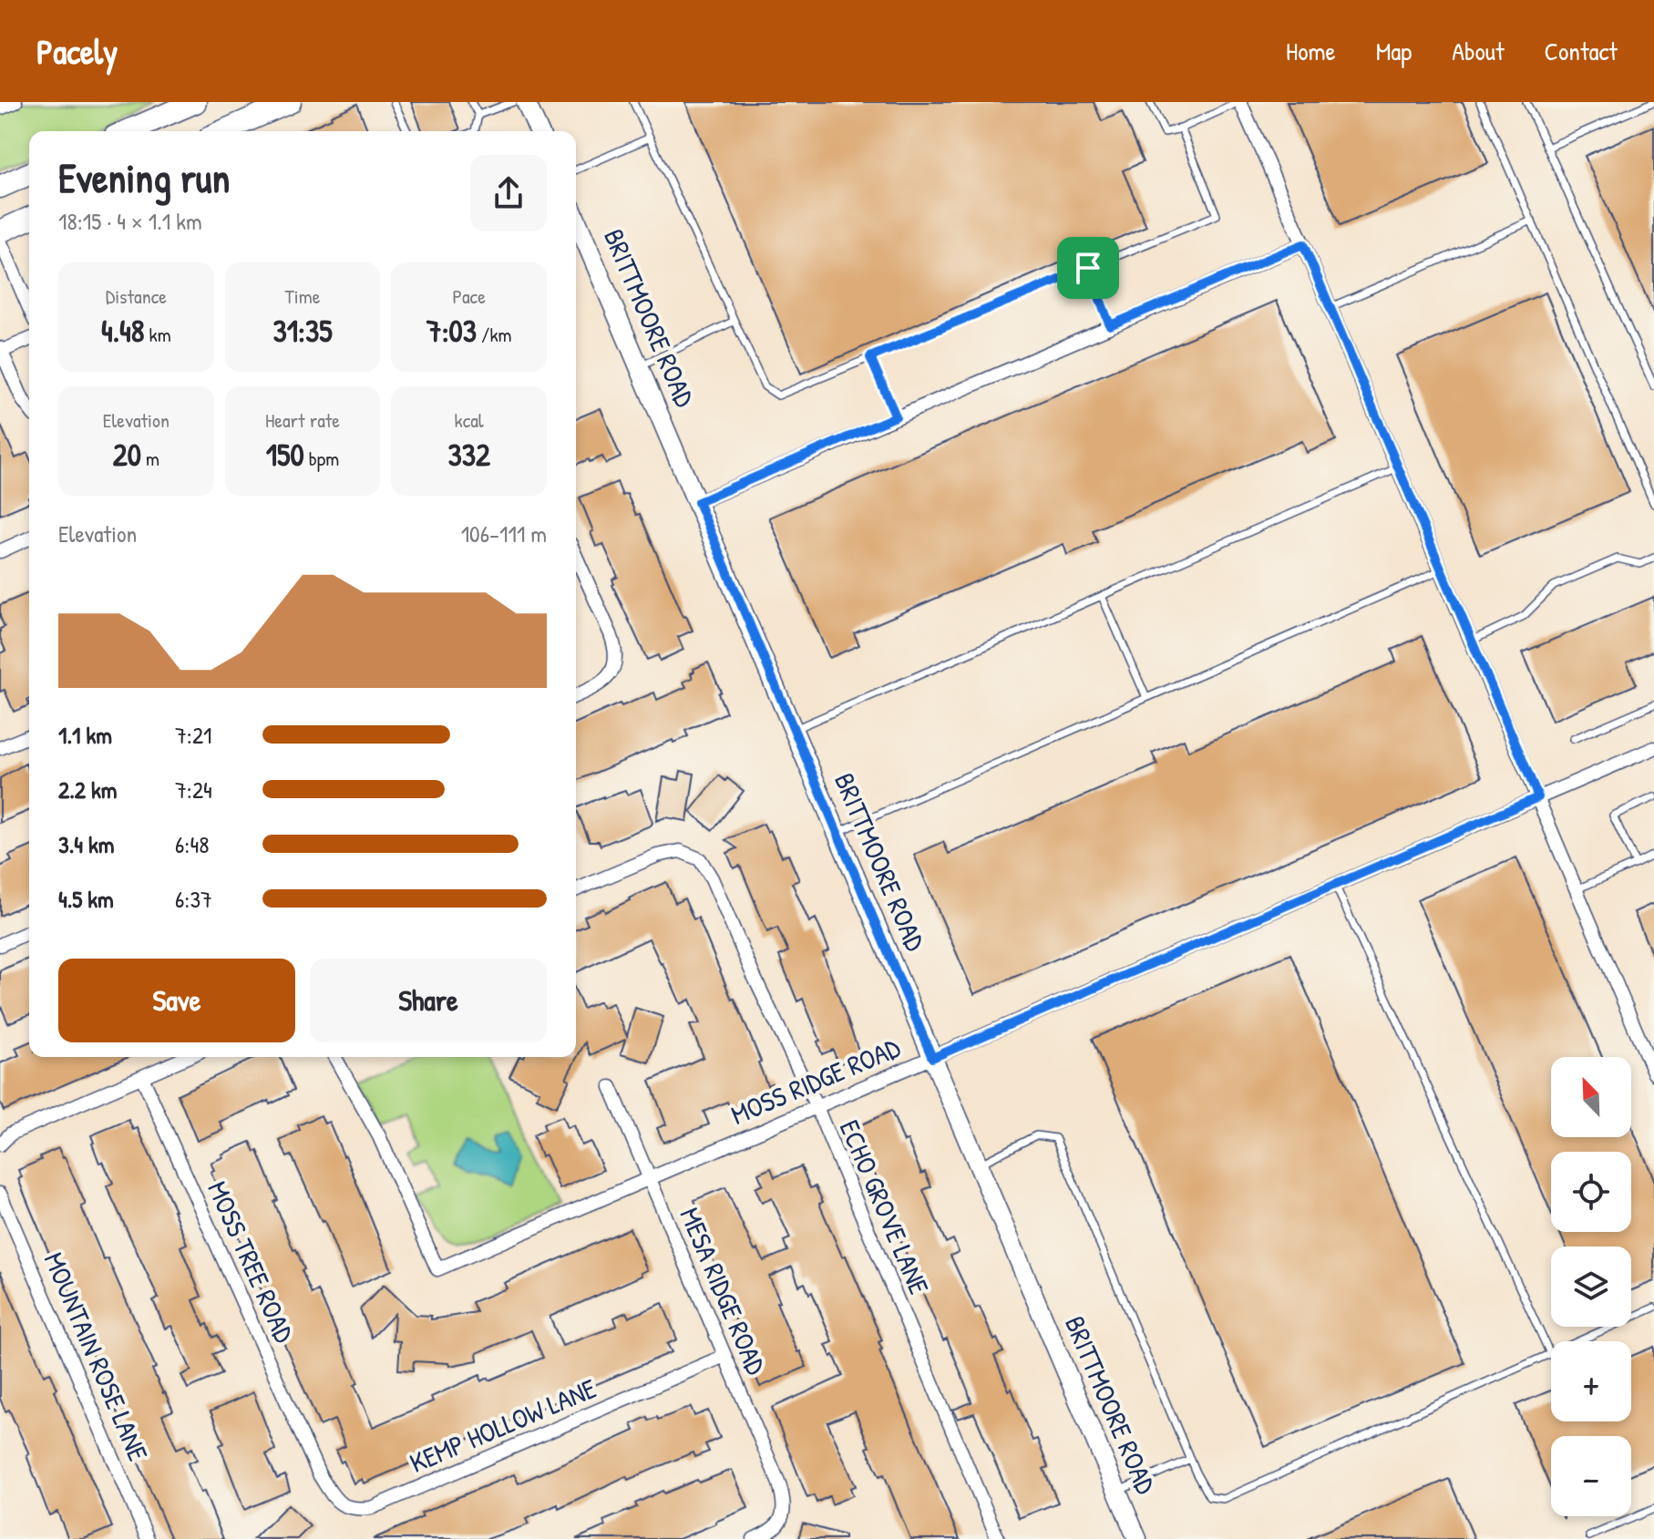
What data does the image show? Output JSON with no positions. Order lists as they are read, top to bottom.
{
  "streets": {
    "main road": ["BRITTMOORE ROAD"],
    "street": [
      "MOSS RIDGE ROAD",
      "ECHO GROVE LANE",
      "MOSS TREE ROAD",
      "MESA RIDGE ROAD",
      "MOUNTAIN ROSE LANE",
      "KEMP HOLLOW LANE"
    ]
  },
  "crossings": [
    ["BRITTMOORE ROAD", "MOSS RIDGE ROAD"],
    ["MOSS RIDGE ROAD", "ECHO GROVE LANE"],
    ["MOSS RIDGE ROAD", "MESA RIDGE ROAD"],
    ["MOSS TREE ROAD", "KEMP HOLLOW LANE"],
    ["MESA RIDGE ROAD", "KEMP HOLLOW LANE"]
  ],
  "north": "top left",
  "page": {
    "header": "Pacely",
    "nav": [
      "Home",
      "Map",
      "About",
      "Contact"
    ],
    "heading": ["Evening run", "18:15 · 4 × 1.1 km"],
    "stats": [
      ["Distance", "4.48 km"],
      ["Time", "31:35"],
      ["Pace", "7:03 /km"],
      ["Elevation", "20 m"],
      ["Heart rate", "150 bpm"],
      ["kcal", "332"]
    ],
    "chart": ["Elevation", "106–111 m"],
    "list": [
      {
        "name": "1.1 km",
        "note": "7:21"
      },
      {
        "name": "2.2 km",
        "note": "7:24"
      },
      {
        "name": "3.4 km",
        "note": "6:48"
      },
      {
        "name": "4.5 km",
        "note": "6:37"
      }
    ],
    "buttons": ["Save", "Share"],
    "map_buttons": ["+", "−"]
  }
}
